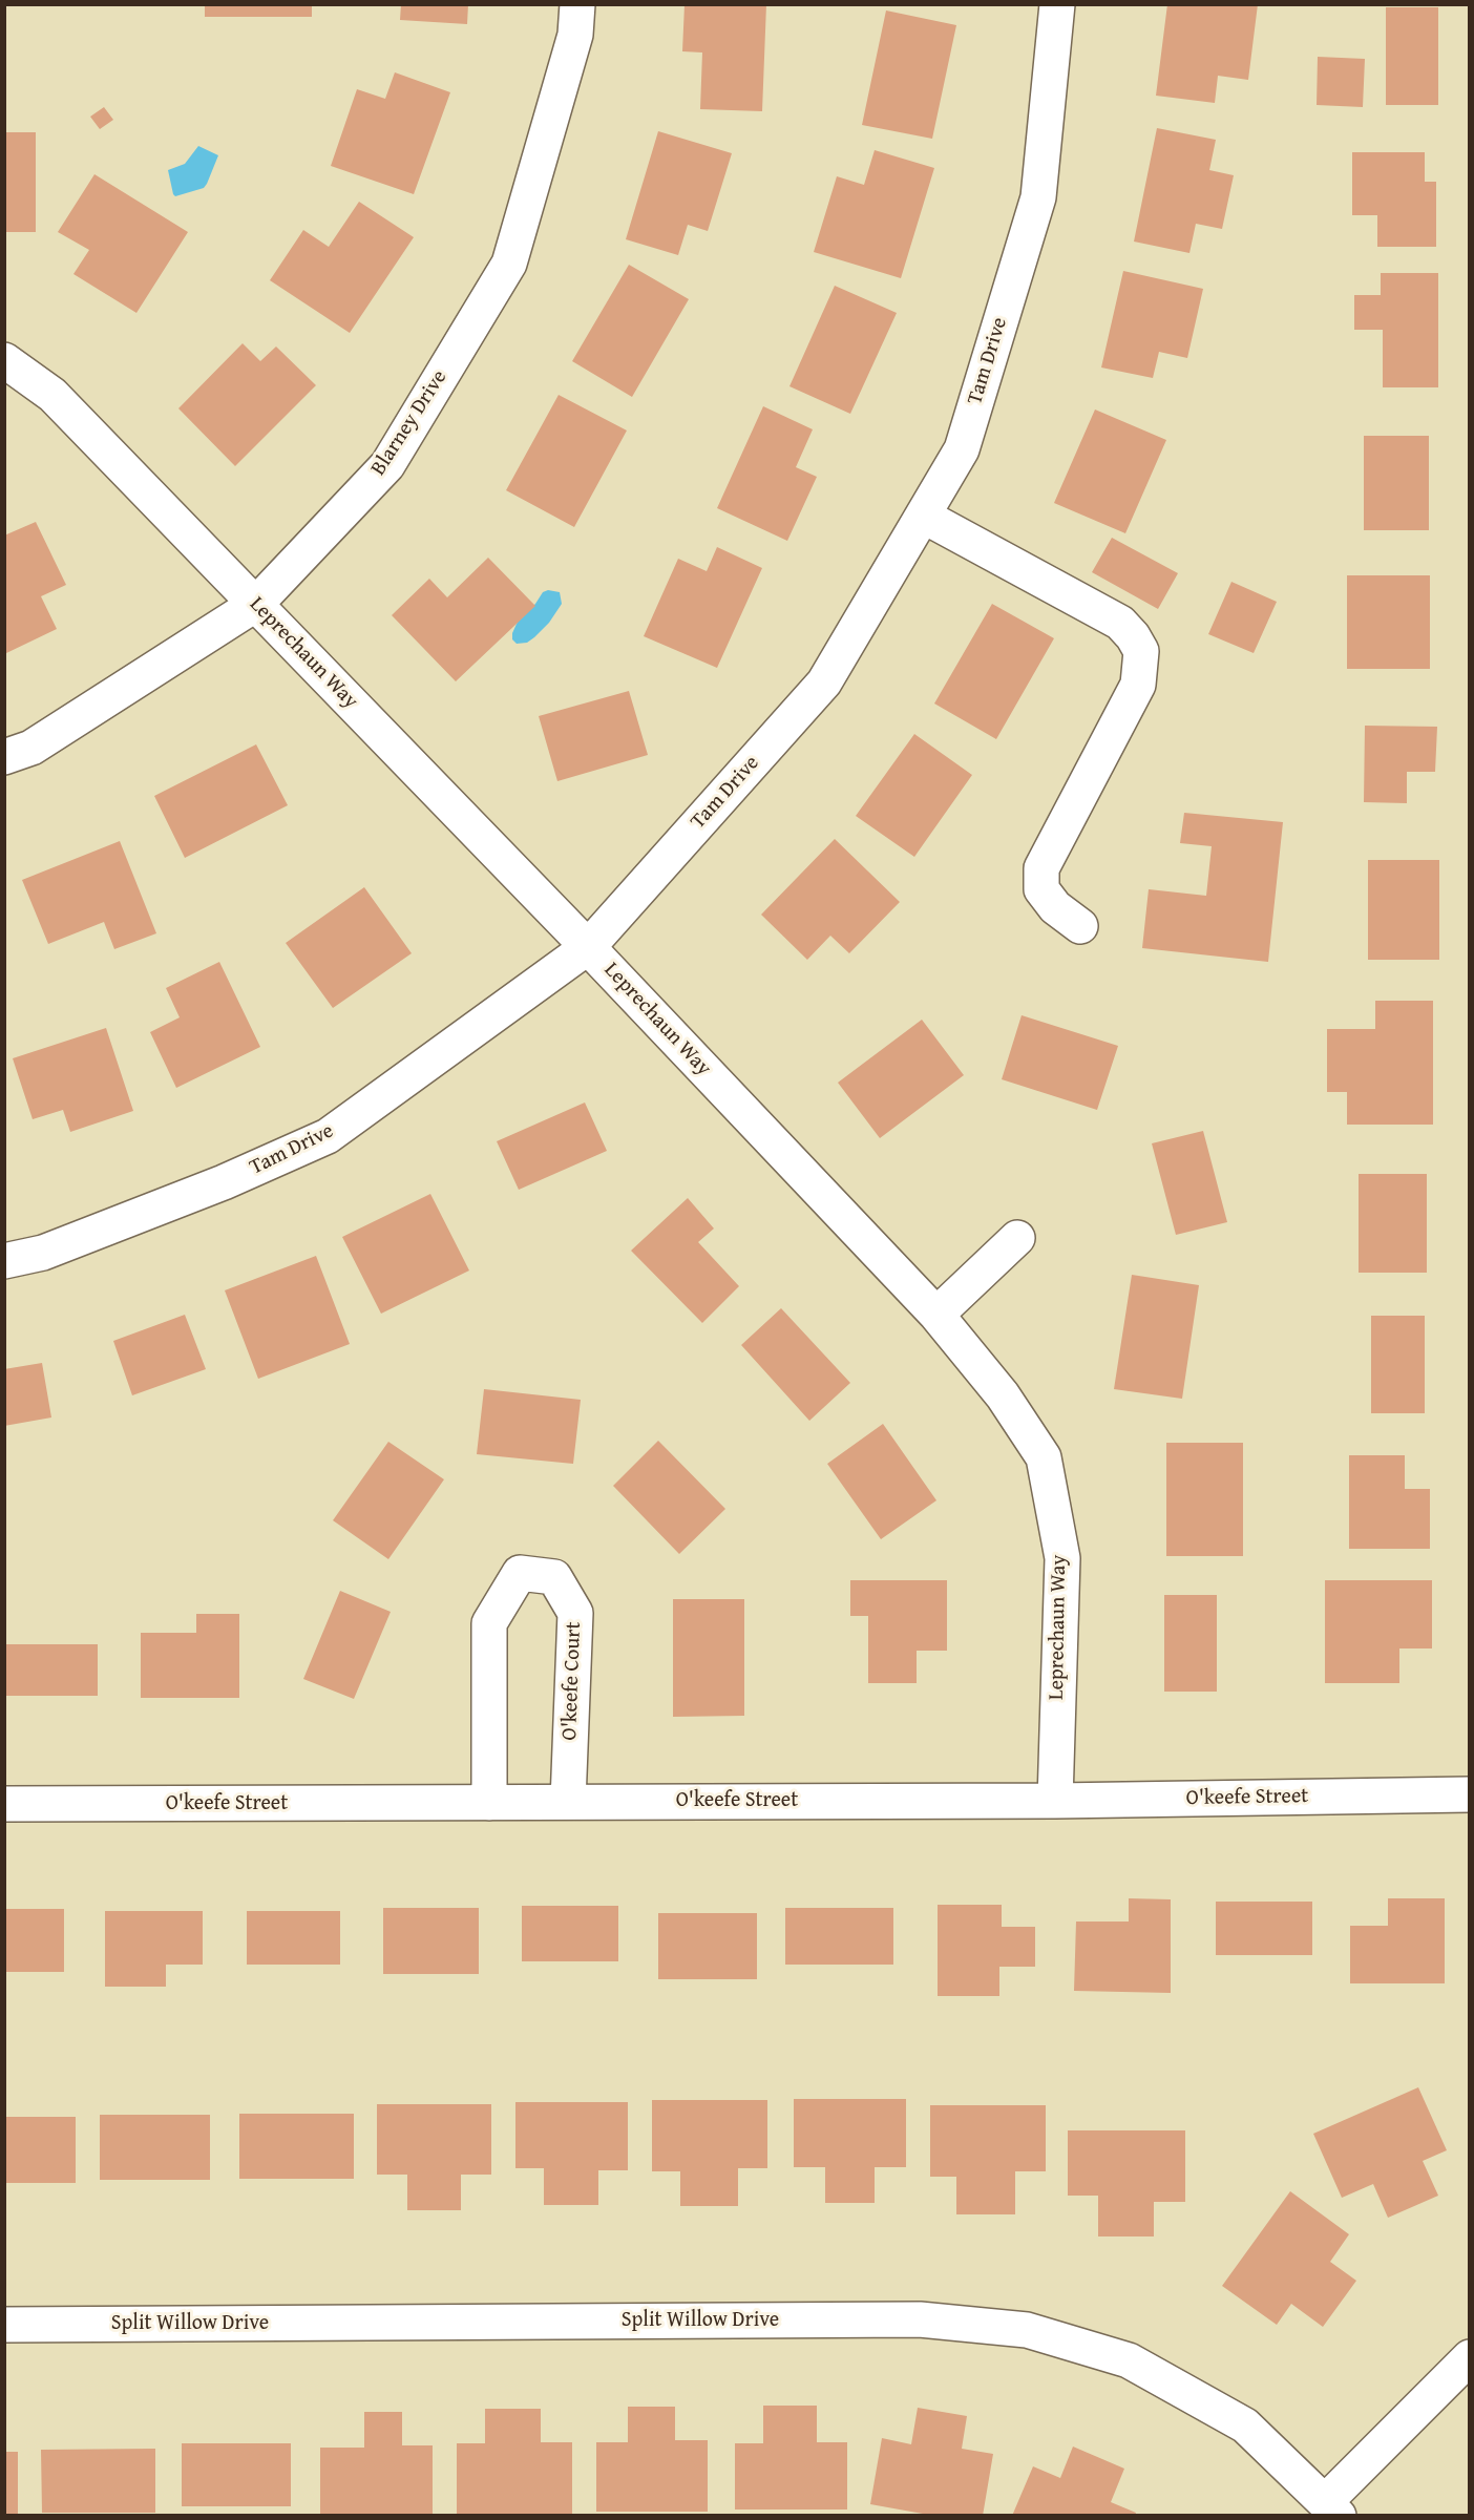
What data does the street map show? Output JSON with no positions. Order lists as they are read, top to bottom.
{
  "streets": {
    "street": [
      "Tam Drive",
      "Blarney Drive",
      "Leprechaun Way",
      "O'keefe Court",
      "O'keefe Street",
      "Split Willow Drive"
    ]
  },
  "crossings": [
    ["Tam Drive", "Leprechaun Way"],
    ["Blarney Drive", "Leprechaun Way"],
    ["Leprechaun Way", "O'keefe Street"],
    ["O'keefe Court", "O'keefe Street"]
  ]
}
